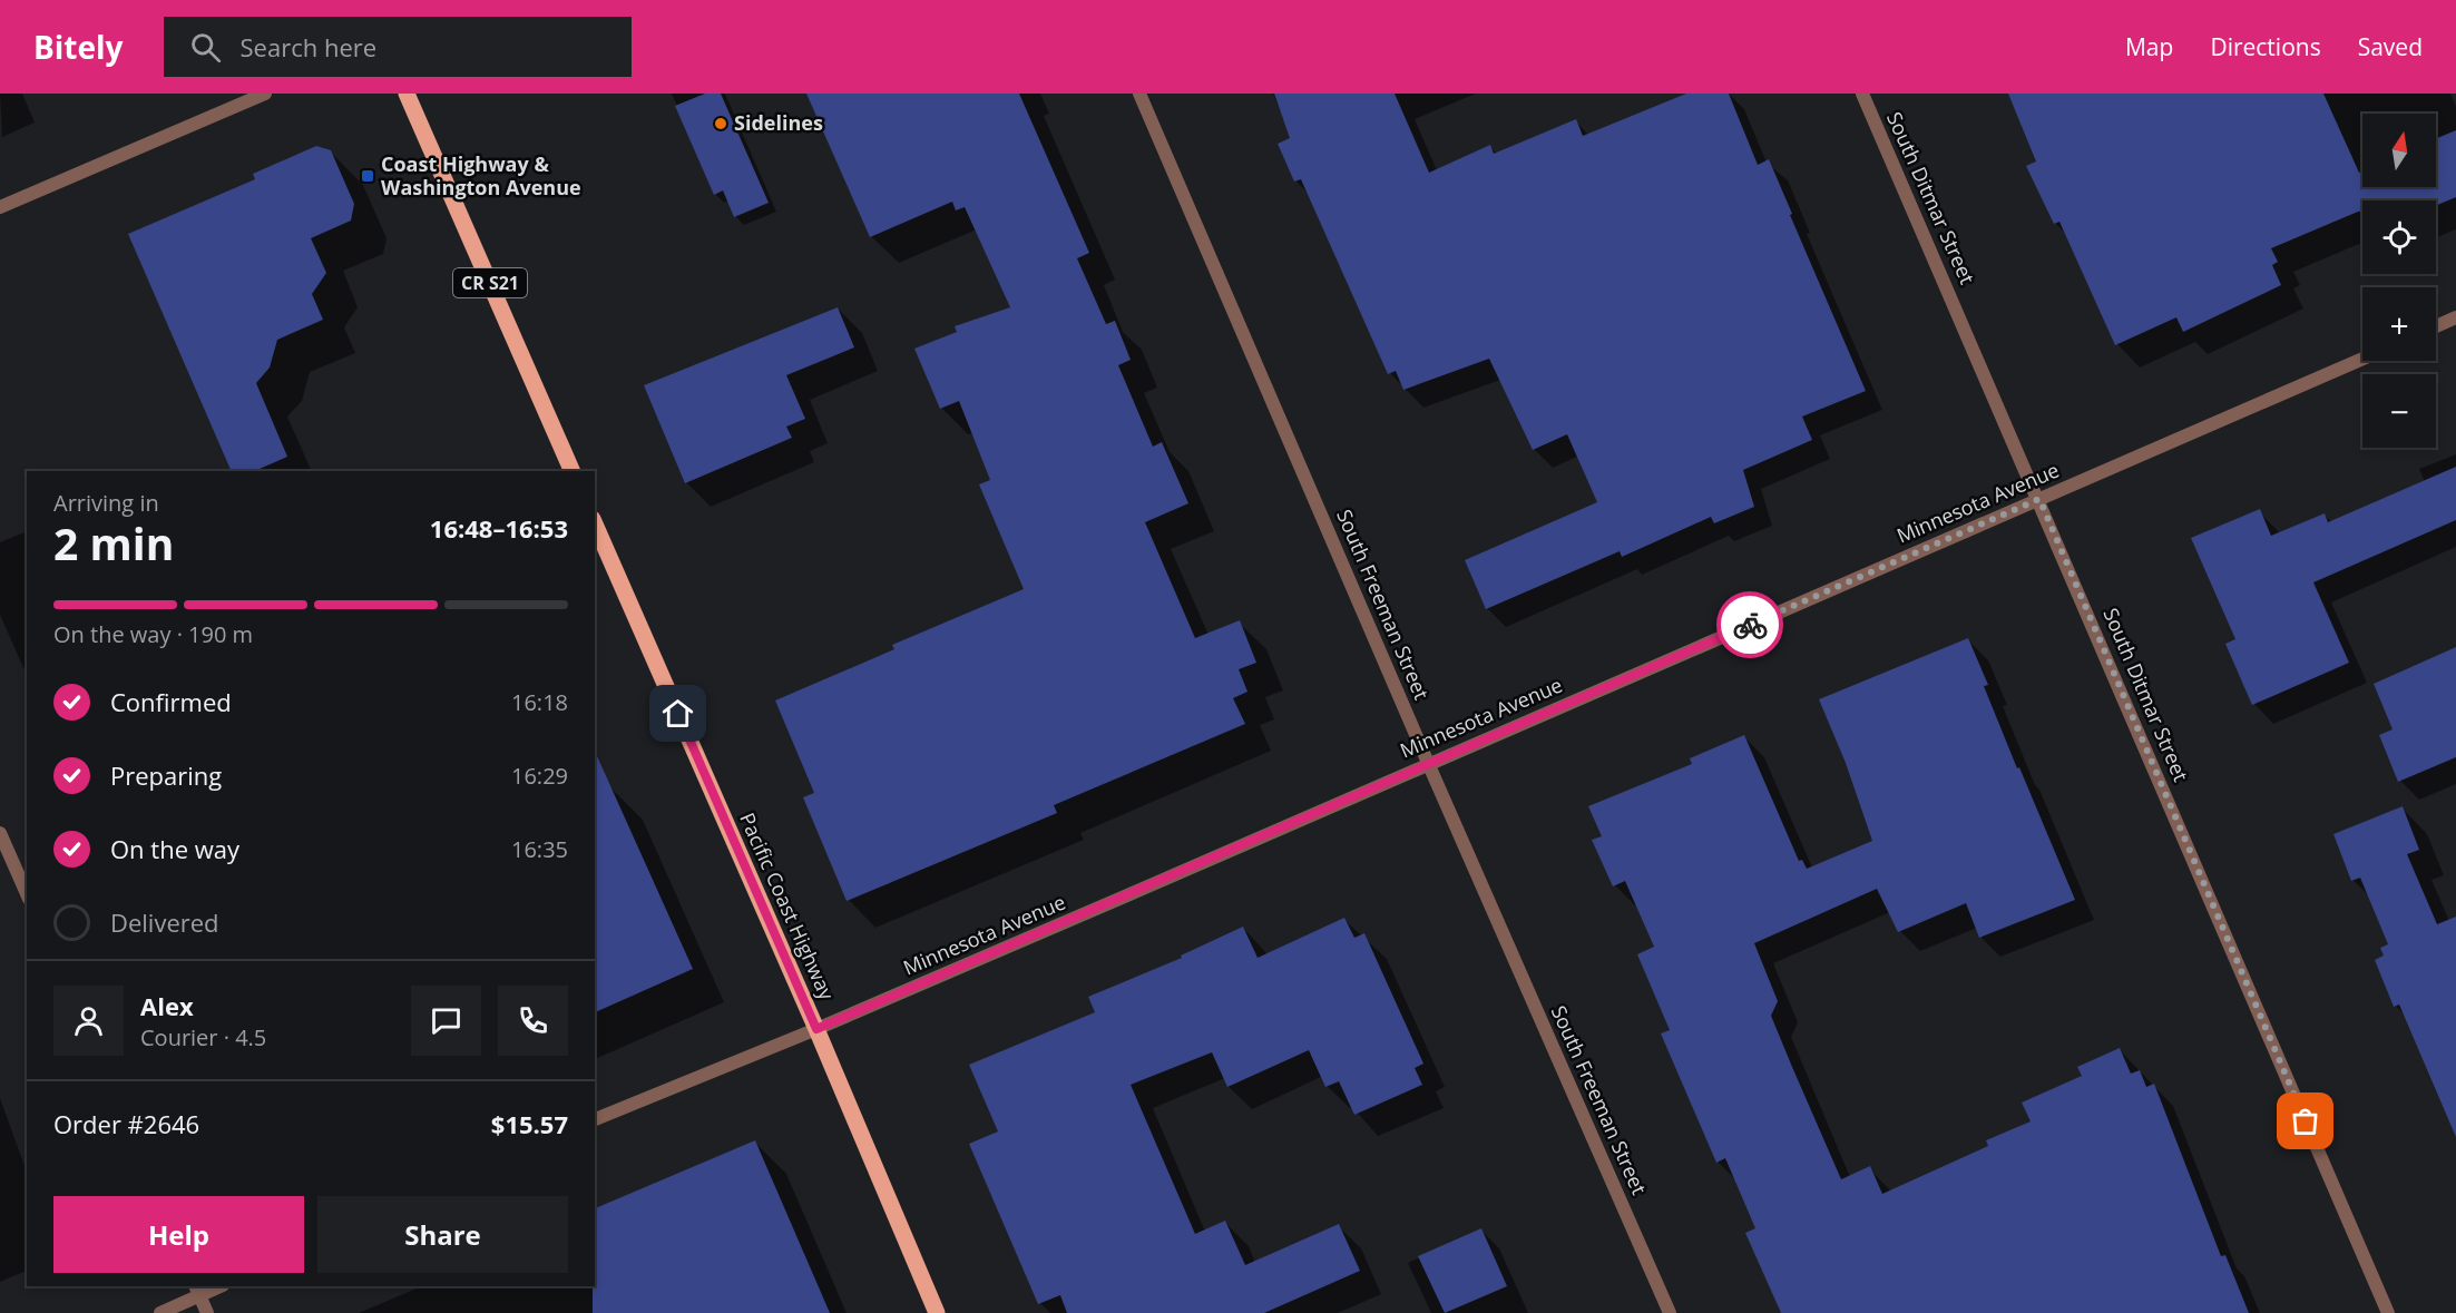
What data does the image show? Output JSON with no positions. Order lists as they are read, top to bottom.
{
  "streets": {
    "main road": ["CR S21", "Pacific Coast Highway"],
    "street": ["South Ditmar Street", "Minnesota Avenue", "South Freeman Street"]
  },
  "crossings": [
    ["South Ditmar Street", "Minnesota Avenue"],
    ["Minnesota Avenue", "South Freeman Street"],
    ["Minnesota Avenue", "Pacific Coast Highway"]
  ],
  "places": {
    "other": ["Sidelines"],
    "transit": ["Coast Highway & Washington Avenue"]
  },
  "north": "top",
  "page": {
    "header": "Bitely",
    "search": "Search here",
    "nav": ["Map", "Directions", "Saved"],
    "map_buttons": ["+", "−"],
    "heading": ["2 min", "Arriving in", "16:48–16:53"],
    "panel": [
      "Alex",
      "Courier · 4.5",
      "Order #2646",
      "$15.57"
    ],
    "bar": "On the way · 190 m",
    "list": [
      ["Confirmed", "16:18"],
      ["Preparing", "16:29"],
      ["On the way", "16:35"],
      "Delivered"
    ],
    "buttons": ["Help", "Share"]
  }
}
